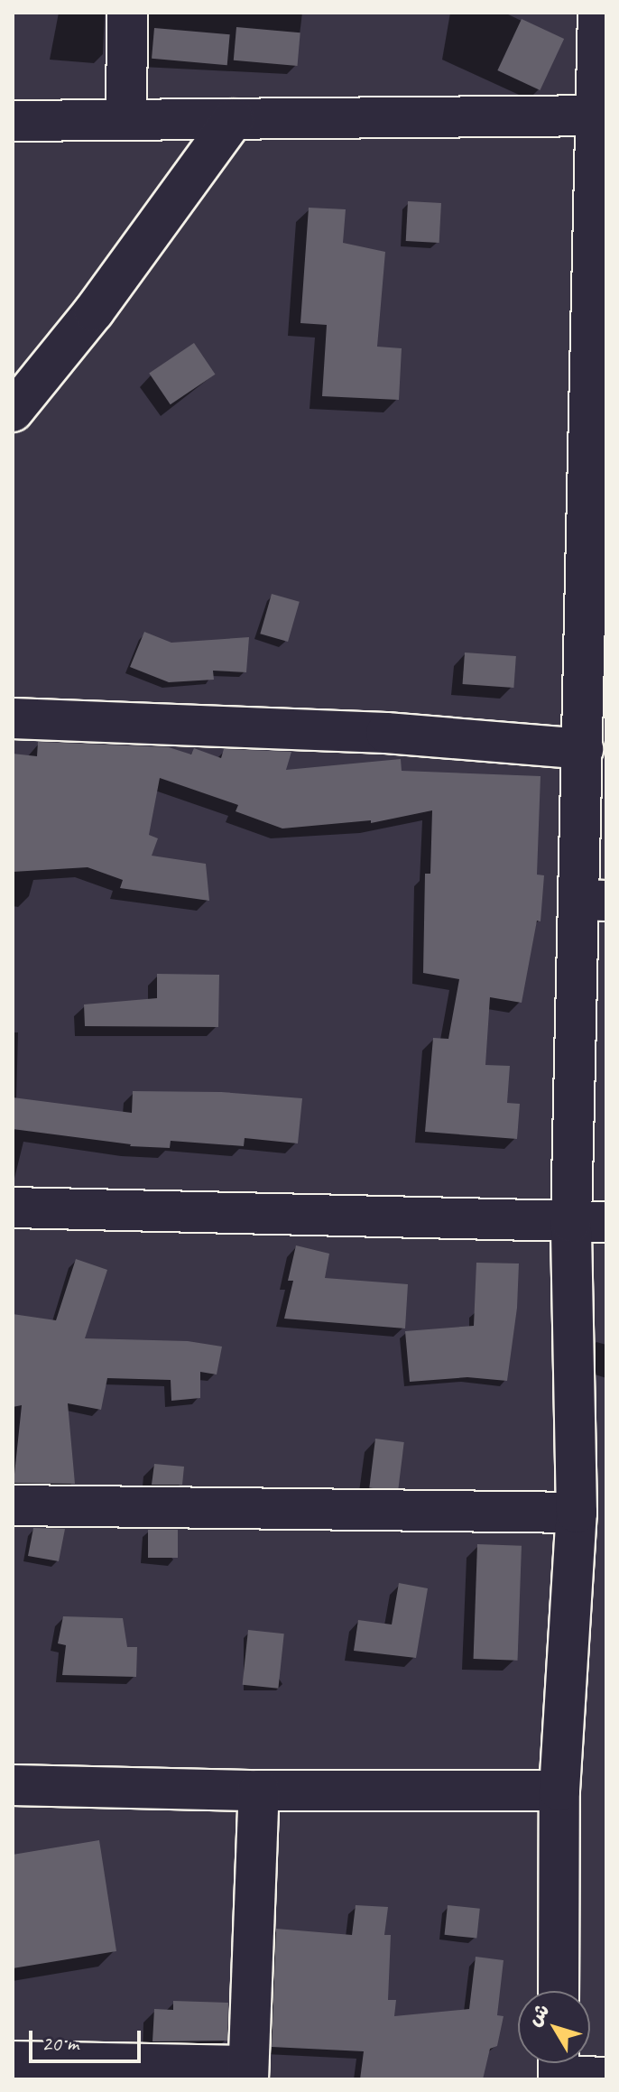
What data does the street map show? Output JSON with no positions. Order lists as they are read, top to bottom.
{
  "scale_bar": "20 m",
  "north": "top left"
}
